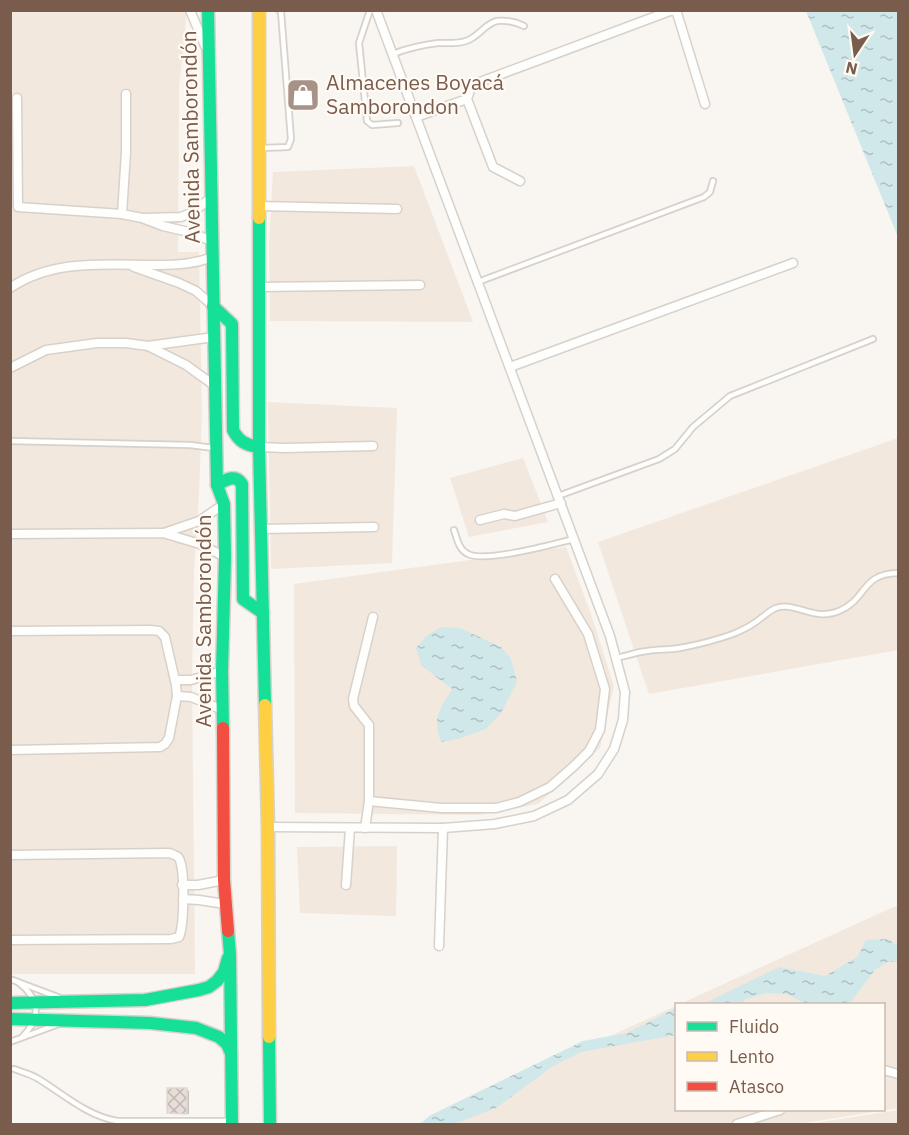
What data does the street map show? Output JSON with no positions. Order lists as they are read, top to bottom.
{
  "streets": {
    "main road": ["Avenida Samborondón"]
  },
  "places": {
    "shop": ["Almacenes Boyacá Samborondon"]
  },
  "legend": ["Fluido", "Lento", "Atasco"],
  "north": "bottom"
}
